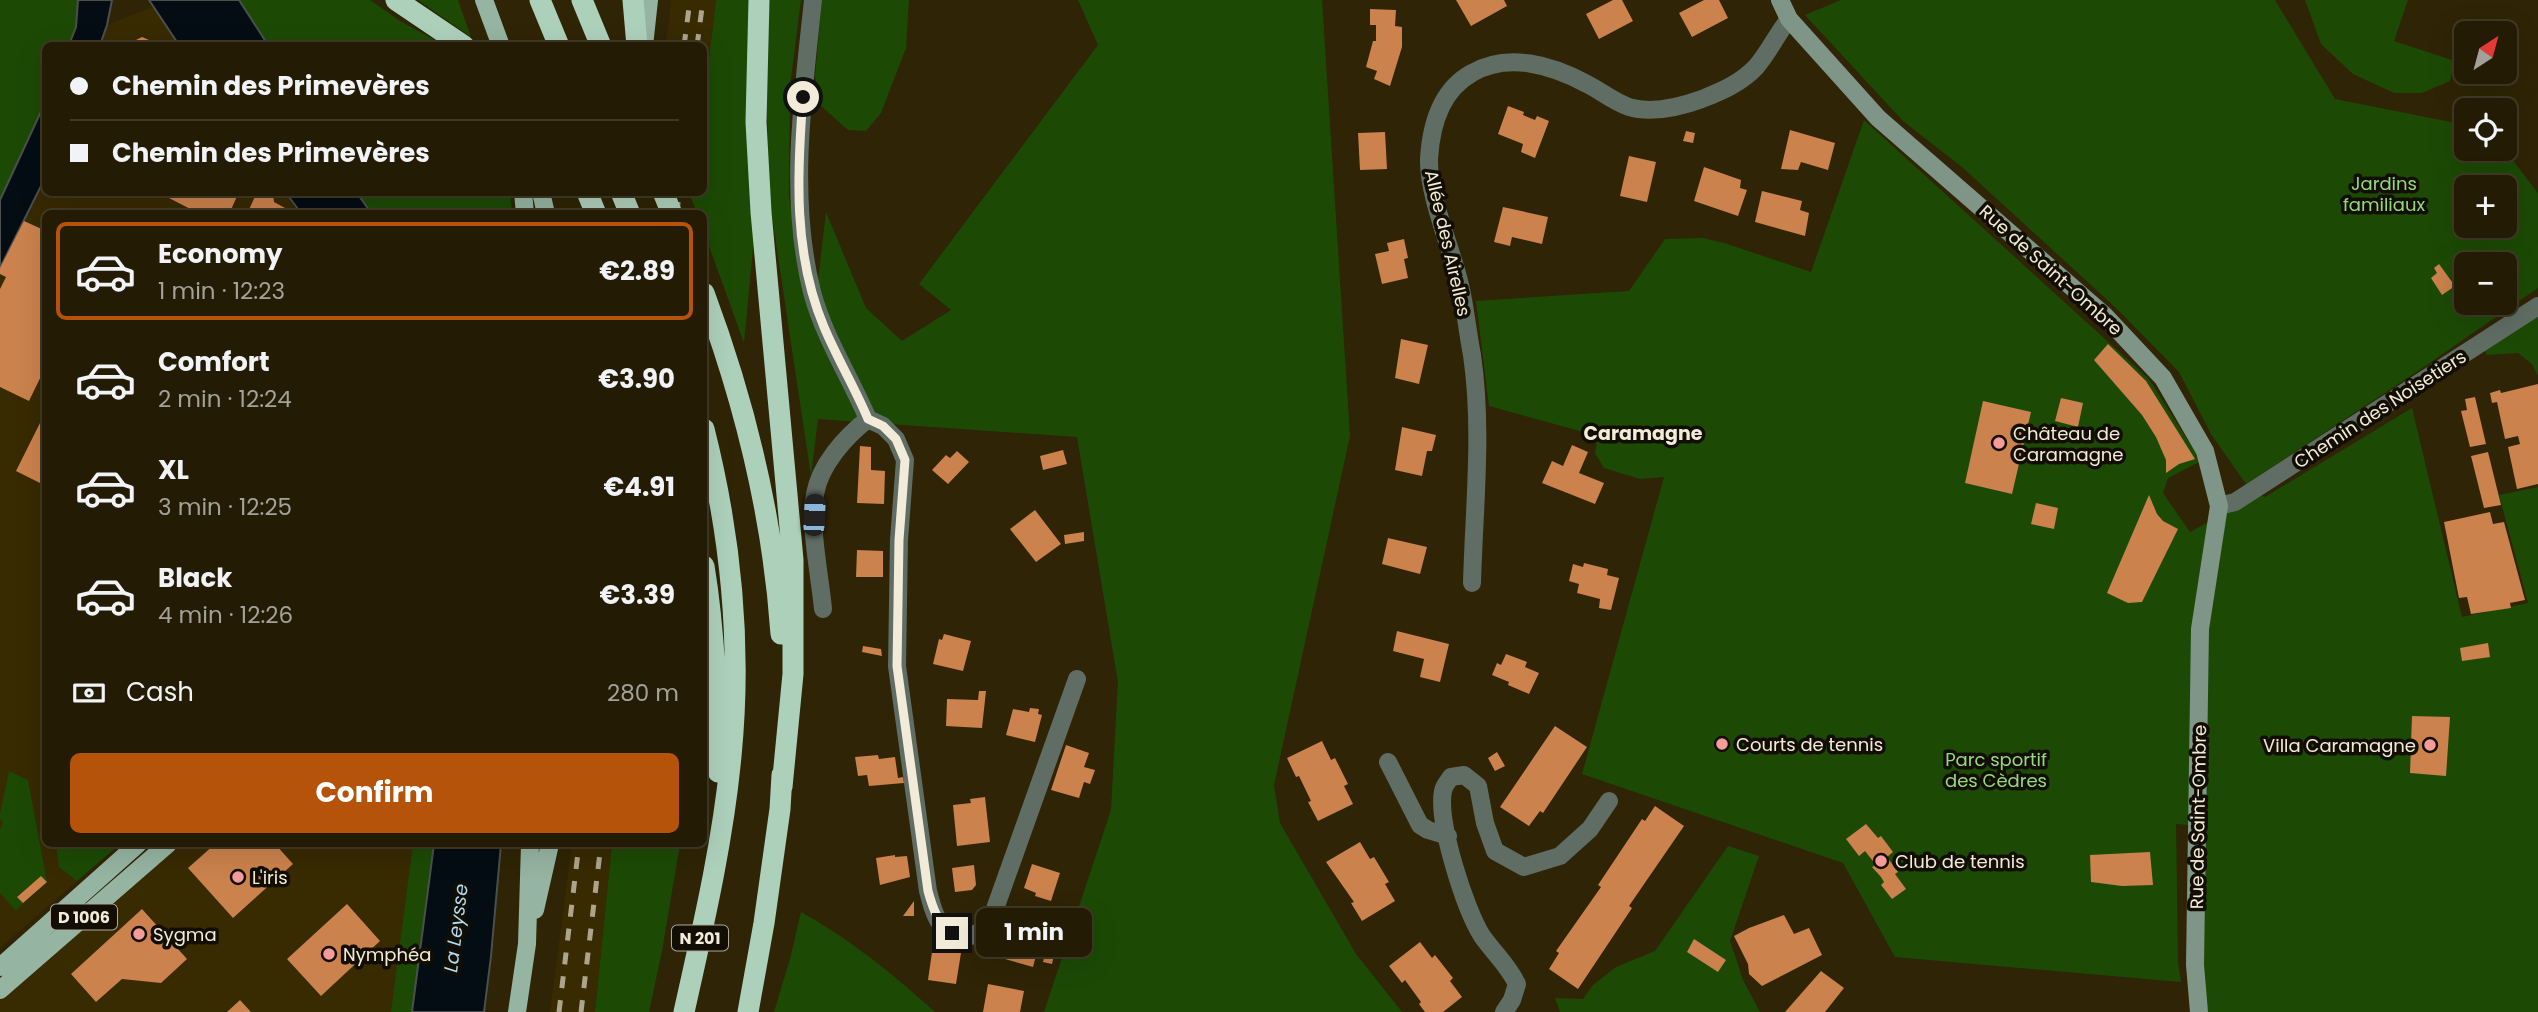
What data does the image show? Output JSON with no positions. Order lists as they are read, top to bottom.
{
  "streets": {
    "highway": ["N 201"],
    "main road": ["D 1006"],
    "street": ["Allée des Airelles", "Rue de Saint-Ombre", "Chemin des Noisetiers"]
  },
  "crossings": [
    ["Allée des Airelles", "Rue de Saint-Ombre"],
    ["Rue de Saint-Ombre", "Chemin des Noisetiers"]
  ],
  "districts": ["Caramagne"],
  "water": ["La Leysse"],
  "parks": ["Jardins familiaux", "Parc sportif des Cèdres"],
  "places": [
    "Château de Caramagne",
    "Courts de tennis",
    "Villa Caramagne",
    "Club de tennis",
    "L'iris",
    "Sygma",
    "Nymphéa"
  ],
  "north": "top right",
  "page": {
    "map_buttons": ["+", "−"],
    "banner": ["Chemin des Primevères", "Chemin des Primevères"],
    "list": [
      {
        "name": "Economy",
        "note": "1 min · 12:23",
        "value": "€2.89"
      },
      {
        "name": "Comfort",
        "note": "2 min · 12:24",
        "value": "€3.90"
      },
      {
        "name": "XL",
        "note": "3 min · 12:25",
        "value": "€4.91"
      },
      {
        "name": "Black",
        "note": "4 min · 12:26",
        "value": "€3.39"
      }
    ],
    "pay": ["Cash", "280 m"],
    "buttons": "Confirm",
    "bubble": "1 min"
  }
}
